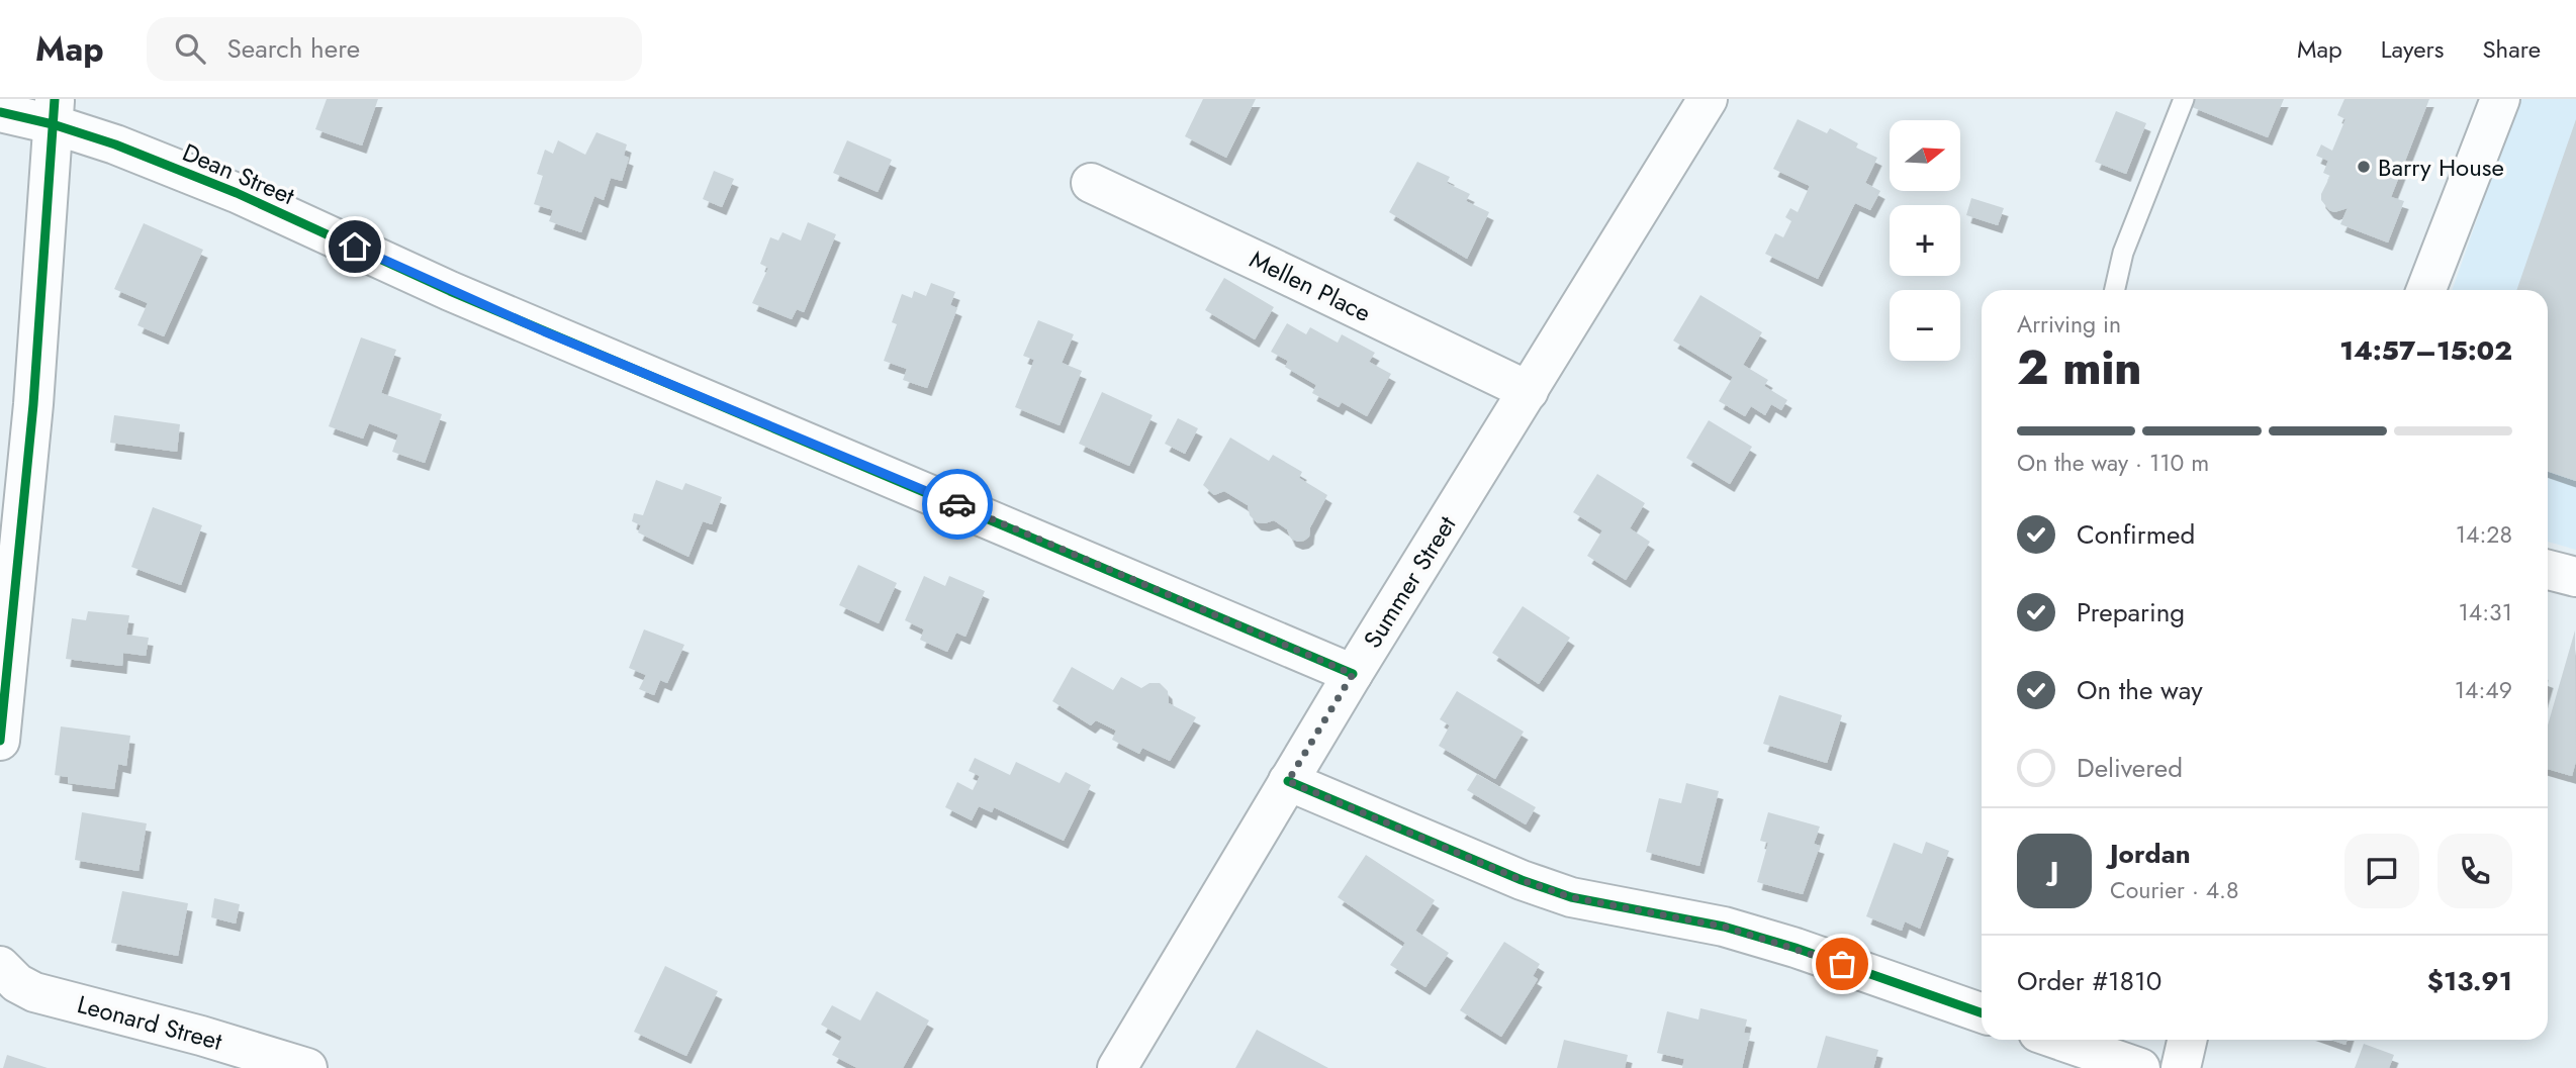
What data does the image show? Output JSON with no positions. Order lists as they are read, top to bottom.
{
  "streets": {
    "street": [
      "Dean Street",
      "Mellen Place",
      "Summer Street",
      "Leonard Street"
    ]
  },
  "crossings": [
    ["Dean Street", "Summer Street"],
    ["Mellen Place", "Summer Street"]
  ],
  "places": ["Barry House"],
  "north": "right",
  "page": {
    "header": "Map",
    "search": "Search here",
    "nav": ["Map", "Layers", "Share"],
    "map_buttons": ["+", "−"],
    "heading": ["2 min", "Arriving in", "14:57–15:02"],
    "panel": [
      "Jordan",
      "Courier · 4.8",
      "Order #1810",
      "$13.91"
    ],
    "bar": "On the way · 110 m",
    "list": [
      ["Confirmed", "14:28"],
      ["Preparing", "14:31"],
      ["On the way", "14:49"],
      "Delivered"
    ],
    "round": "J"
  }
}
